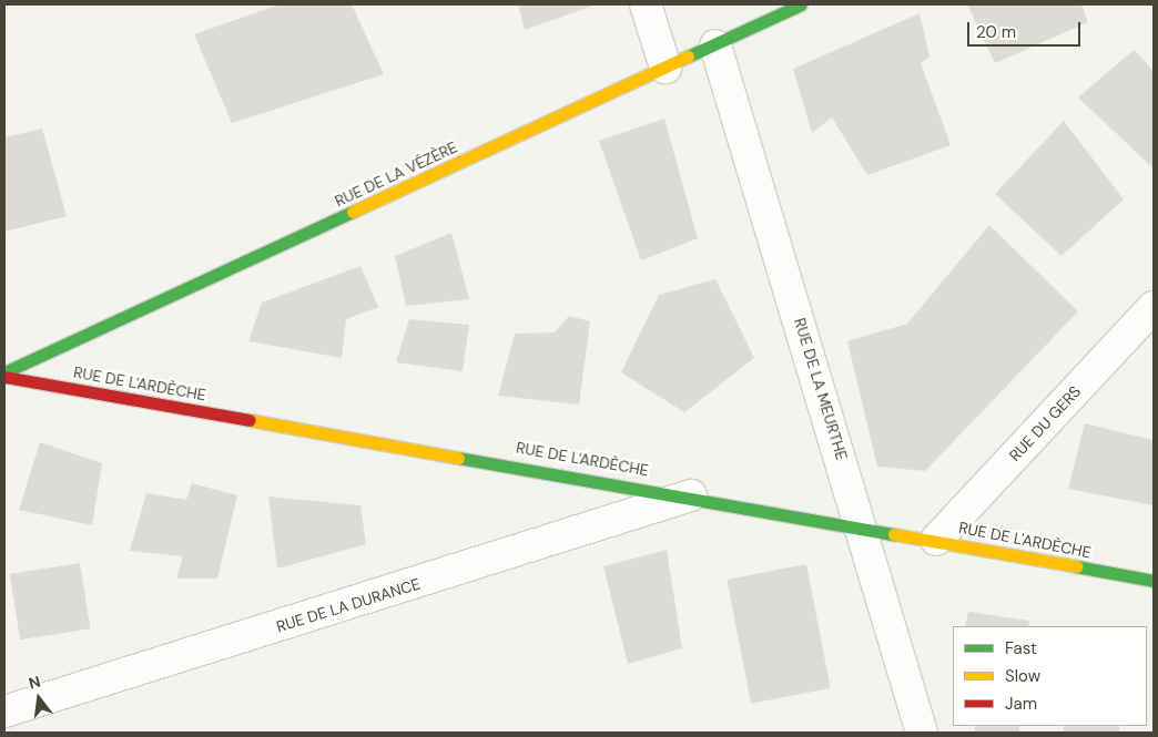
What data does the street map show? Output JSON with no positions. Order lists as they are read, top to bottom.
{
  "streets": {
    "street": [
      "RUE DE LA VÉZÈRE",
      "RUE DE L'ARDÈCHE",
      "RUE DE LA MEURTHE",
      "RUE DU GERS",
      "RUE DE LA DURANCE"
    ]
  },
  "crossings": [
    ["RUE DE LA VÉZÈRE", "RUE DE L'ARDÈCHE"],
    ["RUE DE LA VÉZÈRE", "RUE DE LA MEURTHE"],
    ["RUE DE L'ARDÈCHE", "RUE DE LA MEURTHE"],
    ["RUE DE L'ARDÈCHE", "RUE DU GERS"],
    ["RUE DE L'ARDÈCHE", "RUE DE LA DURANCE"]
  ],
  "legend": ["Fast", "Slow", "Jam"],
  "scale_bar": "20 m",
  "north": "top"
}
